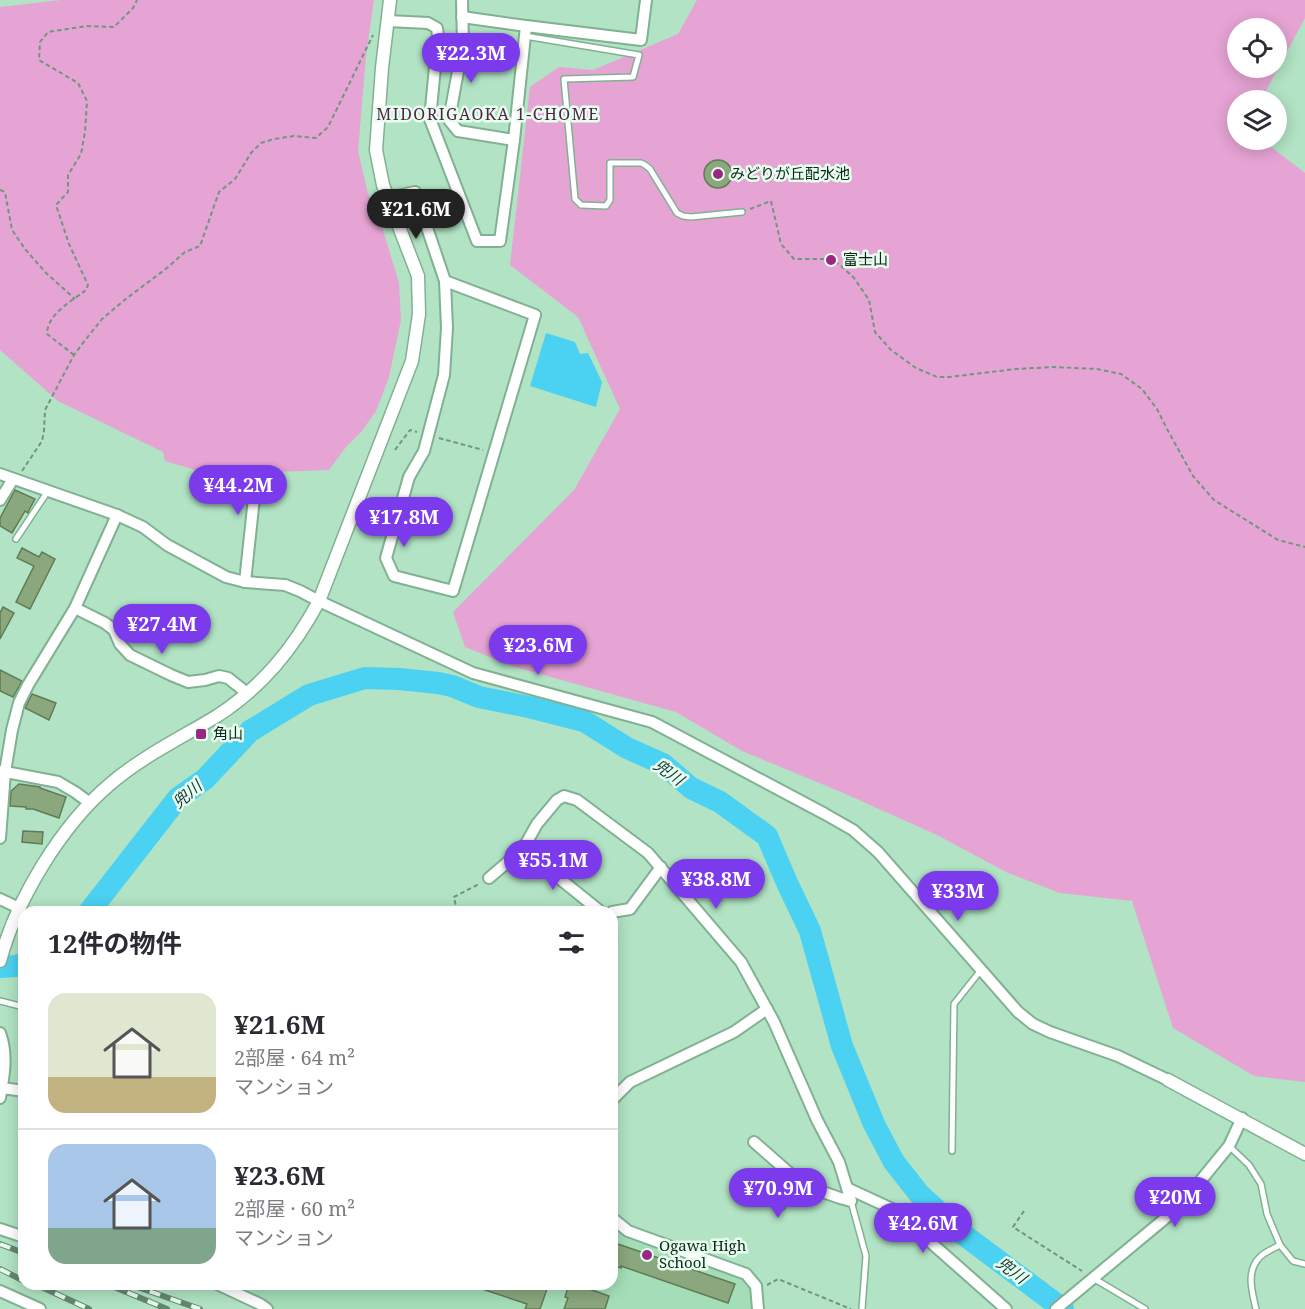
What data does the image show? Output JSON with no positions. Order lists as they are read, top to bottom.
{
  "districts": ["MIDORIGAOKA 1-CHOME"],
  "water": ["兜川"],
  "places": {
    "other": ["みどりが丘配水池", "富士山", "Ogawa High School"],
    "transit": ["角山"]
  },
  "page": {
    "price": [
      "¥22.3M",
      "¥21.6M",
      "¥44.2M",
      "¥17.8M",
      "¥27.4M",
      "¥23.6M",
      "¥55.1M",
      "¥38.8M",
      "¥33M",
      "¥70.9M",
      "¥20M",
      "¥42.6M"
    ],
    "heading": "12件の物件",
    "list": [
      {
        "name": "¥21.6M",
        "note": "2部屋 · 64 m² · マンション"
      },
      {
        "name": "¥23.6M",
        "note": "2部屋 · 60 m² · マンション"
      }
    ]
  }
}
